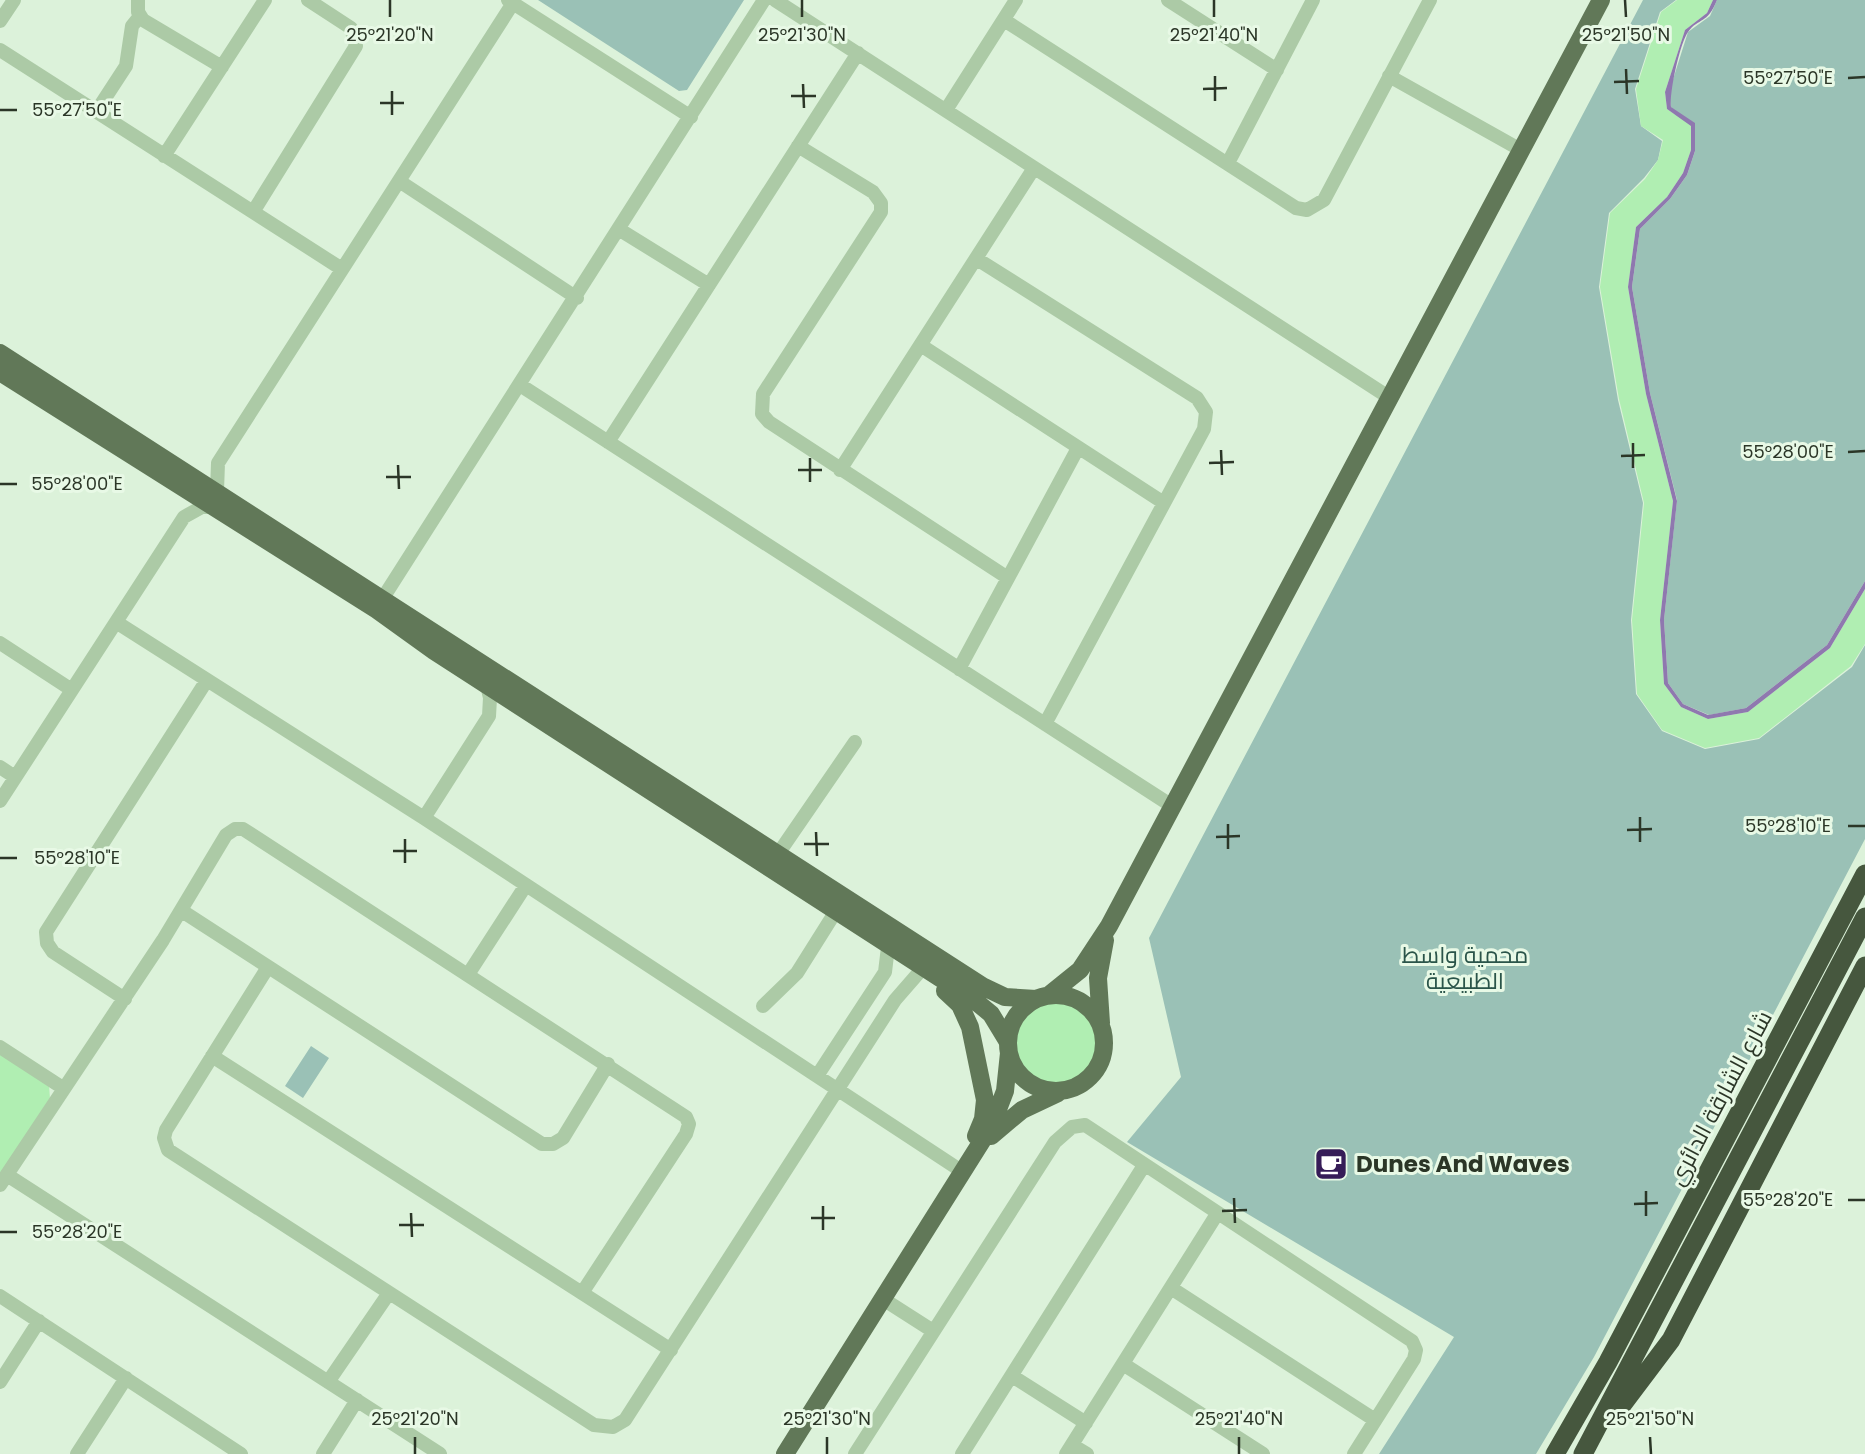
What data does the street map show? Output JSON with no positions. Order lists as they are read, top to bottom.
{
  "streets": {
    "highway": ["شارع الشارقة الدائري"]
  },
  "parks": ["محمية واسط الطبيعية"],
  "places": {
    "cafe": ["Dunes And Waves"]
  },
  "coordinates": [
    "25°21'20\"N",
    "25°21'30\"N",
    "25°21'40\"N",
    "25°21'50\"N",
    "55°27'50\"E",
    "55°28'00\"E",
    "55°28'10\"E",
    "55°28'20\"E"
  ]
}
